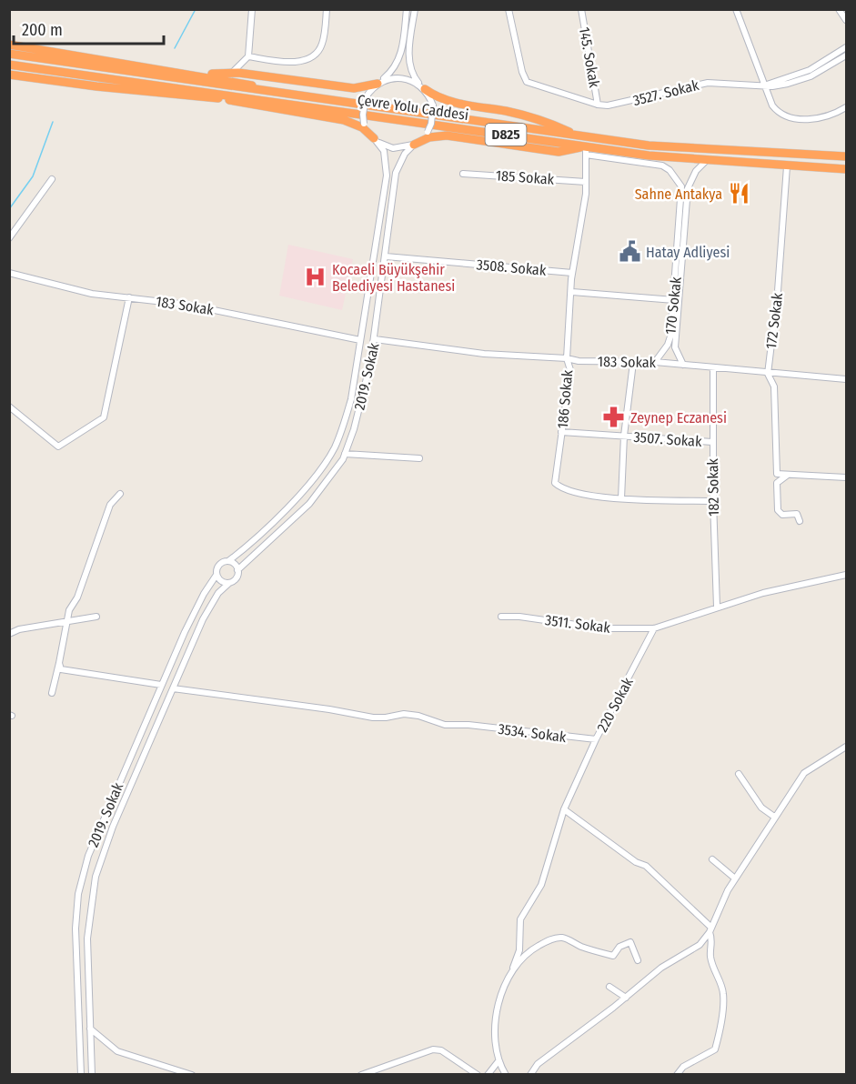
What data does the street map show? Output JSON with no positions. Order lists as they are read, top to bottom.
{
  "streets": {
    "highway": ["Çevre Yolu Caddesi", "D825"],
    "street": [
      "145. Sokak",
      "3527. Sokak",
      "185 Sokak",
      "3508. Sokak",
      "183 Sokak",
      "170 Sokak",
      "172 Sokak",
      "2019. Sokak",
      "186 Sokak",
      "3507. Sokak",
      "182 Sokak",
      "3511. Sokak",
      "220 Sokak",
      "3534. Sokak"
    ]
  },
  "crossings": [
    ["145. Sokak", "3527. Sokak"],
    ["Çevre Yolu Caddesi", "170 Sokak"],
    ["Çevre Yolu Caddesi", "172 Sokak"],
    ["Çevre Yolu Caddesi", "186 Sokak"],
    ["185 Sokak", "186 Sokak"],
    ["3508. Sokak", "2019. Sokak"],
    ["3508. Sokak", "186 Sokak"],
    ["183 Sokak", "170 Sokak"],
    ["183 Sokak", "172 Sokak"],
    ["183 Sokak", "2019. Sokak"],
    ["183 Sokak", "186 Sokak"],
    ["183 Sokak", "182 Sokak"],
    ["170 Sokak", "186 Sokak"],
    ["2019. Sokak", "3534. Sokak"],
    ["186 Sokak", "3507. Sokak"],
    ["186 Sokak", "182 Sokak"],
    ["3507. Sokak", "182 Sokak"],
    ["3511. Sokak", "220 Sokak"],
    ["220 Sokak", "3534. Sokak"]
  ],
  "places": {
    "restaurant": ["Sahne Antakya"],
    "public building": ["Hatay Adliyesi"],
    "hospital": ["Kocaeli Büyükşehir Belediyesi Hastanesi"],
    "pharmacy": ["Zeynep Eczanesi"]
  },
  "scale_bar": "200 m"
}
